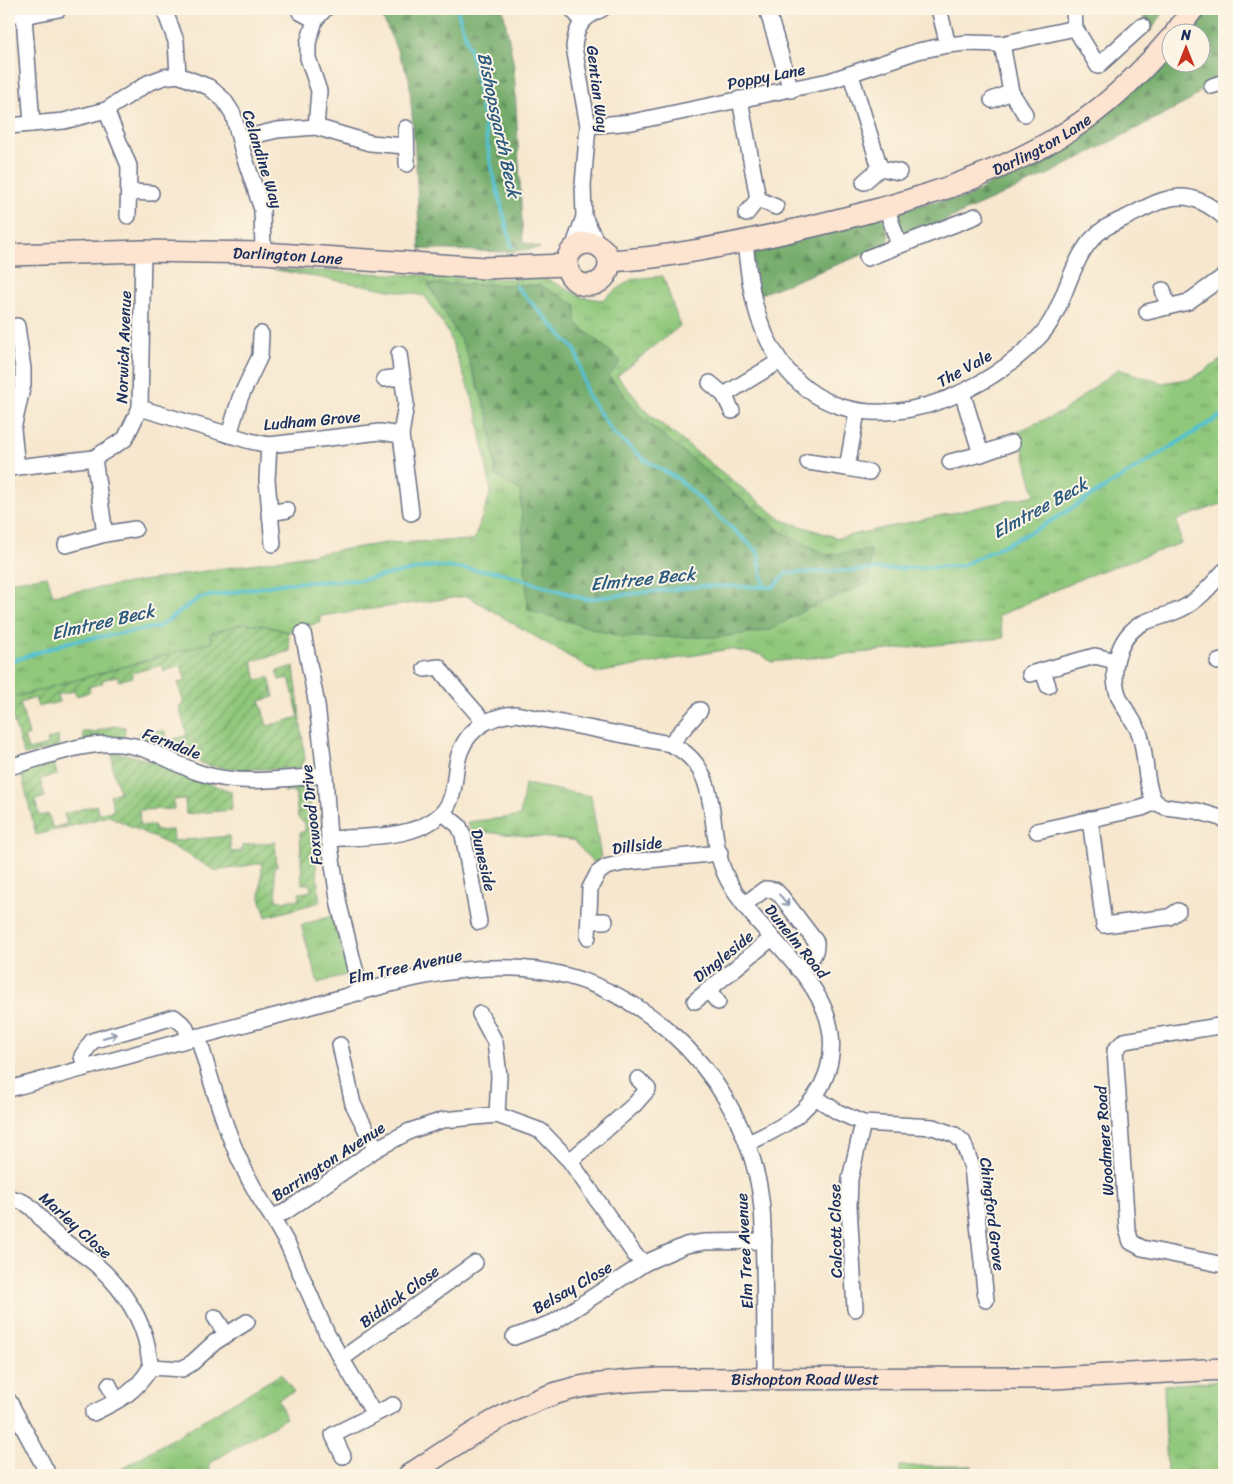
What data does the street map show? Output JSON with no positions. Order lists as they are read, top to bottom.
{
  "streets": {
    "street": [
      "Poppy Lane",
      "Gentian Way",
      "Darlington Lane",
      "Celandine Way",
      "Norwich Avenue",
      "The Vale",
      "Ludham Grove",
      "Ferndale",
      "Foxwood Drive",
      "Dillside",
      "Duneside",
      "Dunelm Road",
      "Dingleside",
      "Elm Tree Avenue",
      "Woodmere Road",
      "Barrington Avenue",
      "Chingford Grove",
      "Marley Close",
      "Calcott Close",
      "Belsay Close",
      "Biddick Close",
      "Bishopton Road West"
    ]
  },
  "crossings": [
    ["Poppy Lane", "Gentian Way"],
    ["Darlington Lane", "Celandine Way"],
    ["Darlington Lane", "Norwich Avenue"],
    ["Darlington Lane", "The Vale"],
    ["Norwich Avenue", "Ludham Grove"],
    ["Ferndale", "Foxwood Drive"],
    ["Foxwood Drive", "Elm Tree Avenue"],
    ["Dillside", "Dunelm Road"],
    ["Duneside", "Dunelm Road"],
    ["Dunelm Road", "Dingleside"],
    ["Dunelm Road", "Elm Tree Avenue"],
    ["Dunelm Road", "Chingford Grove"],
    ["Elm Tree Avenue", "Barrington Avenue"],
    ["Elm Tree Avenue", "Bishopton Road West"],
    ["Barrington Avenue", "Belsay Close"],
    ["Chingford Grove", "Calcott Close"]
  ],
  "water": ["Bishopsgarth Beck", "Elmtree Beck"],
  "north": "top"
}
